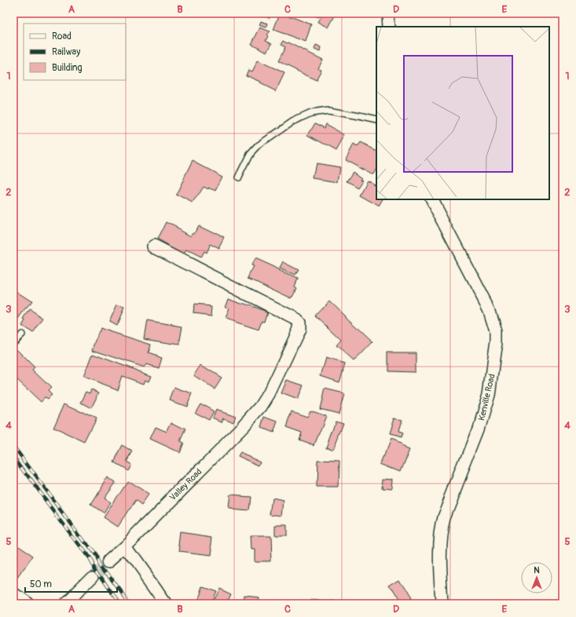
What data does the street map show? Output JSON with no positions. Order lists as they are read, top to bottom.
{
  "streets": {
    "street": ["Kenville Road", "Valley Road"]
  },
  "legend": ["Road", "Railway", "Building"],
  "scale_bar": "50 m",
  "north": "top",
  "grid": {
    "columns": [
      "A",
      "B",
      "C",
      "D",
      "E"
    ],
    "rows": [
      "1",
      "2",
      "3",
      "4",
      "5"
    ]
  }
}
